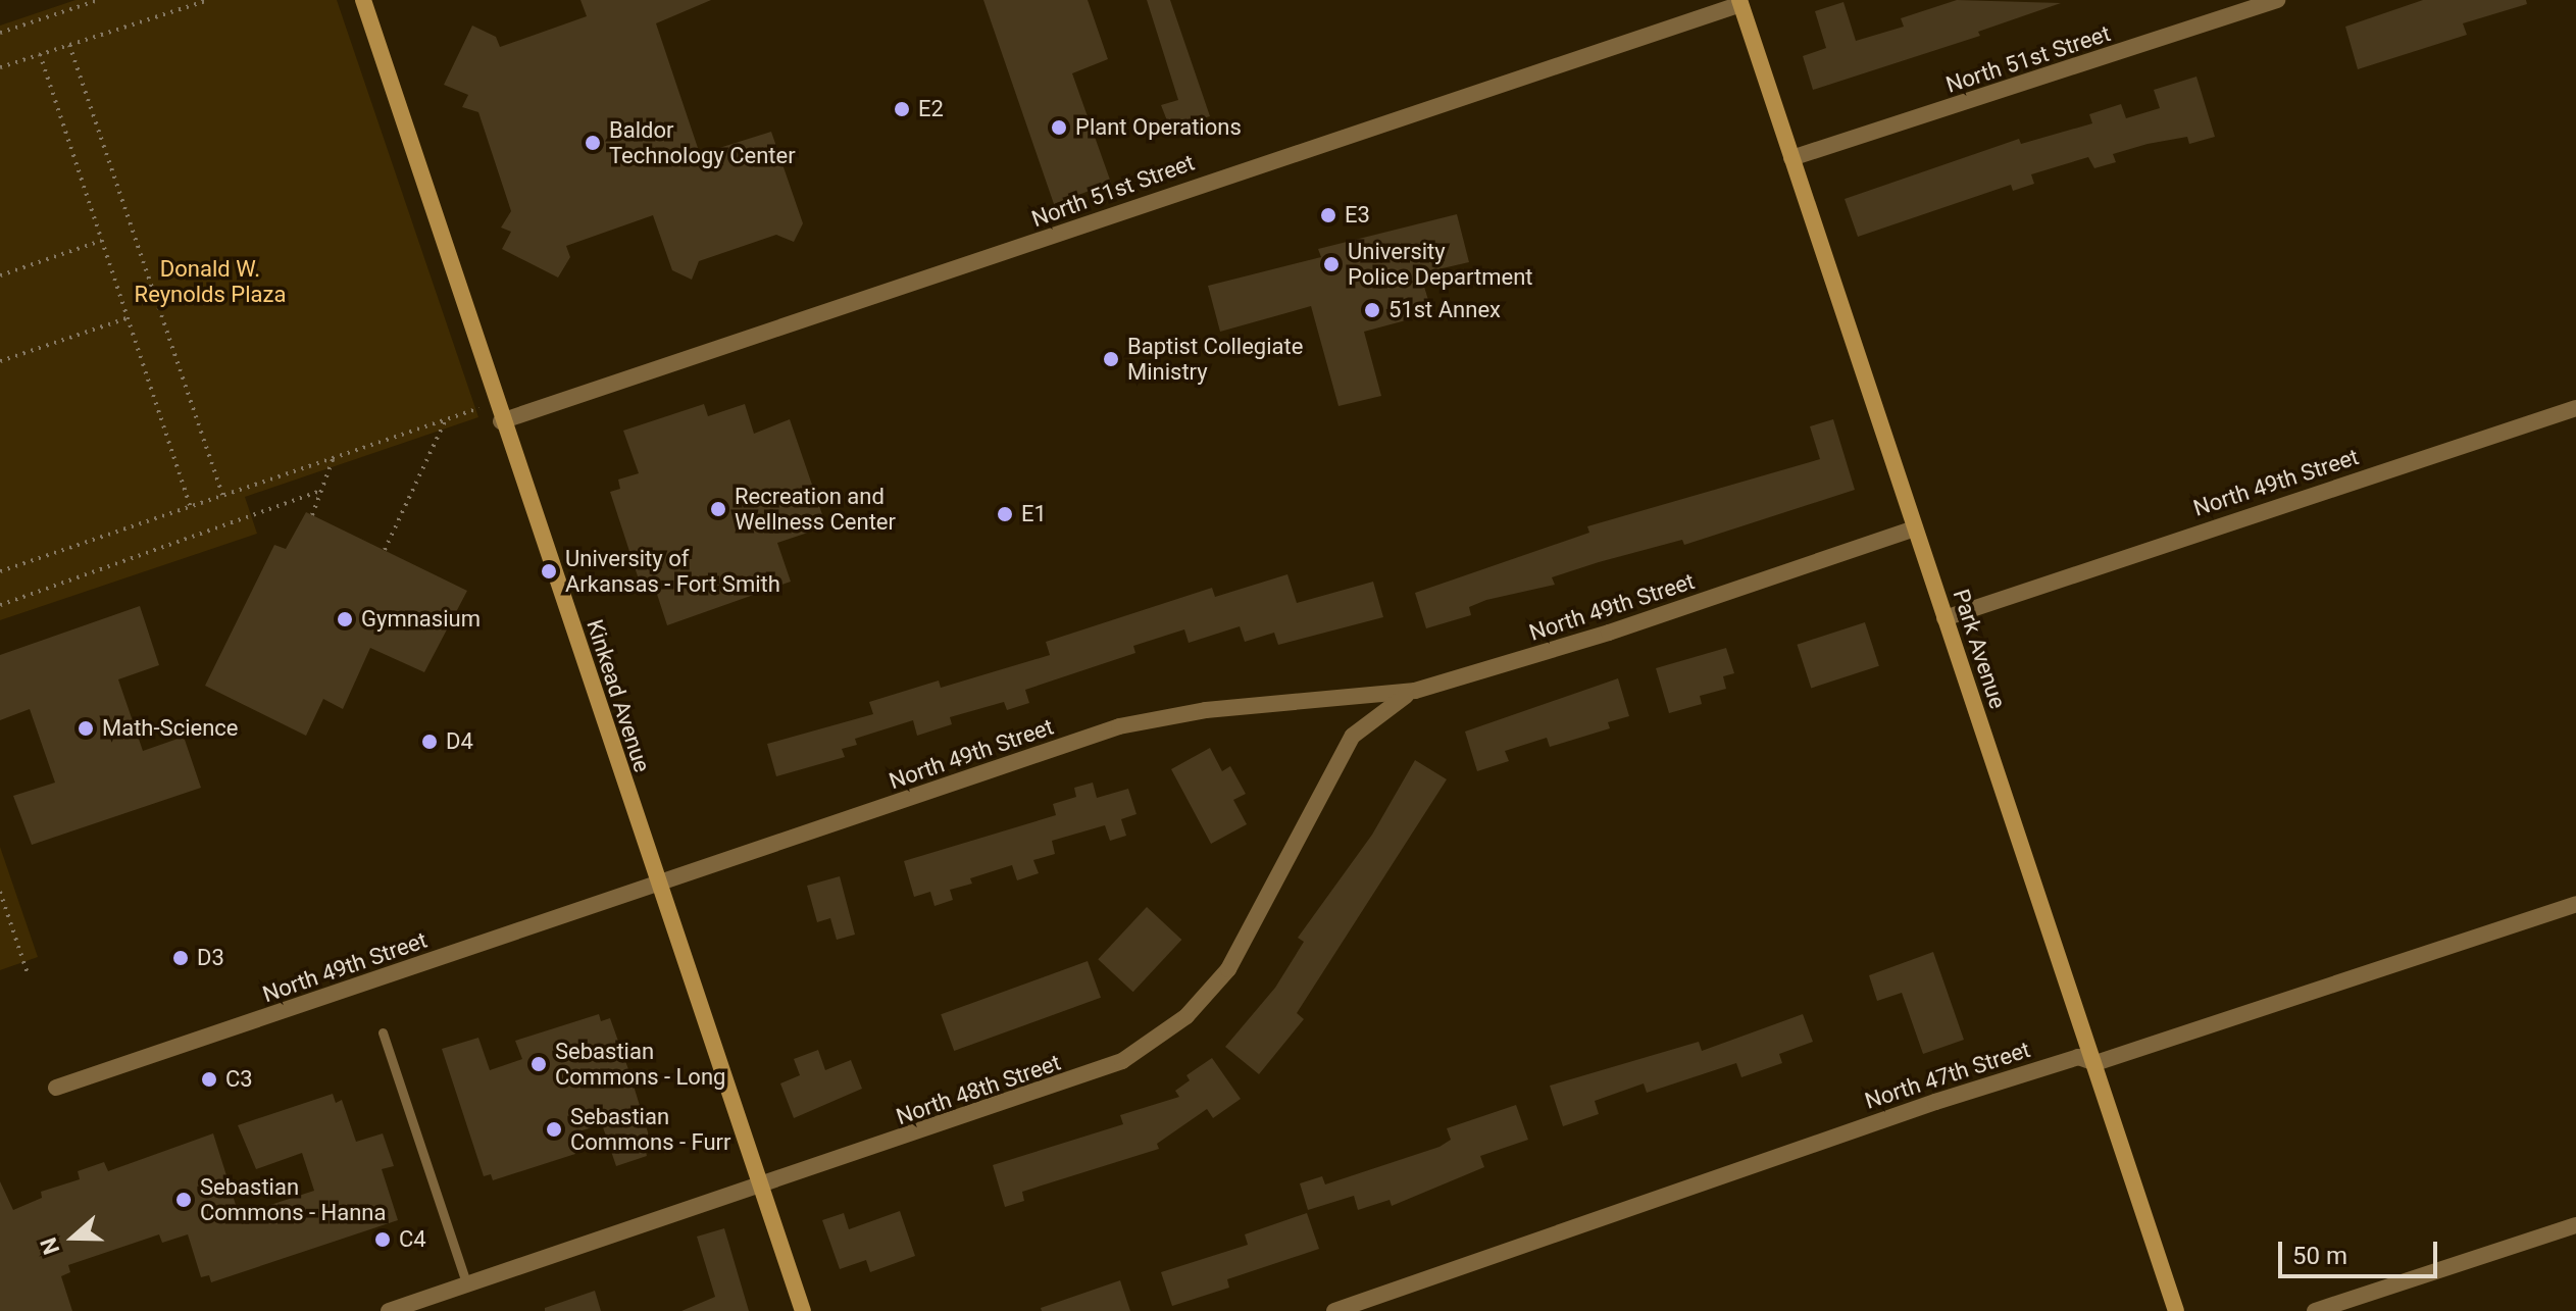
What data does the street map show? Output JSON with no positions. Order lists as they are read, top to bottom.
{
  "streets": {
    "street": [
      "North 51st Street",
      "North 49th Street",
      "Park Avenue",
      "Kinkead Avenue",
      "North 47th Street",
      "North 48th Street"
    ]
  },
  "crossings": [
    ["North 51st Street", "Park Avenue"],
    ["North 51st Street", "Kinkead Avenue"],
    ["North 49th Street", "Park Avenue"],
    ["North 49th Street", "Kinkead Avenue"],
    ["North 49th Street", "North 48th Street"],
    ["Park Avenue", "North 47th Street"],
    ["Kinkead Avenue", "North 48th Street"]
  ],
  "parks": ["Donald W. Reynolds Plaza"],
  "places": [
    "E2",
    "Plant Operations",
    "Baldor Technology Center",
    "E3",
    "University Police Department",
    "51st Annex",
    "Baptist Collegiate Ministry",
    "Recreation and Wellness Center",
    "E1",
    "University of Arkansas - Fort Smith",
    "Gymnasium",
    "Math-Science",
    "D4",
    "D3",
    "Sebastian Commons - Long",
    "C3",
    "Sebastian Commons - Furr",
    "Sebastian Commons - Hanna",
    "C4"
  ],
  "scale_bar": "50 m",
  "north": "left"
}
